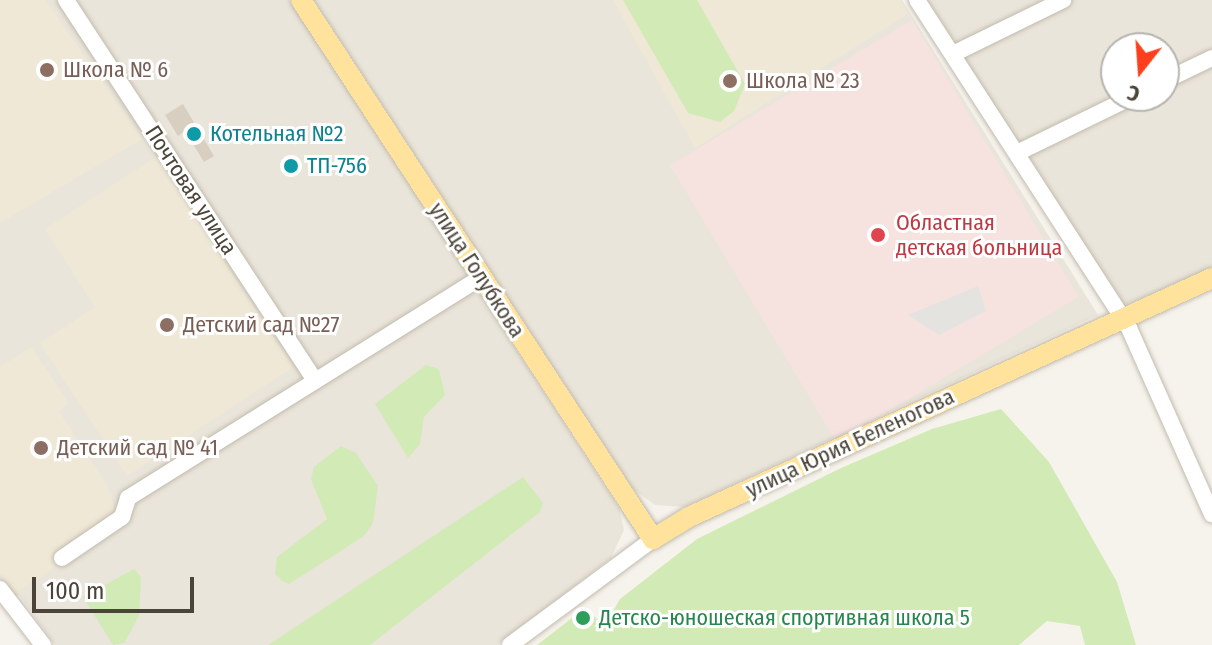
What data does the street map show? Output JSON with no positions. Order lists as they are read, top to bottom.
{
  "streets": {
    "main road": ["улица Голубкова", "улица Юрия Беленогова"],
    "street": ["Почтовая улица"]
  },
  "crossings": [
    ["улица Голубкова", "улица Юрия Беленогова"]
  ],
  "places": [
    "Школа № 6",
    "Школа № 23",
    "Котельная №2",
    "ТП-756",
    "Областная детская больница",
    "Детский сад №27",
    "Детский сад № 41",
    "Детско-юношеская спортивная школа 5"
  ],
  "scale_bar": "100 m",
  "north": "bottom"
}
